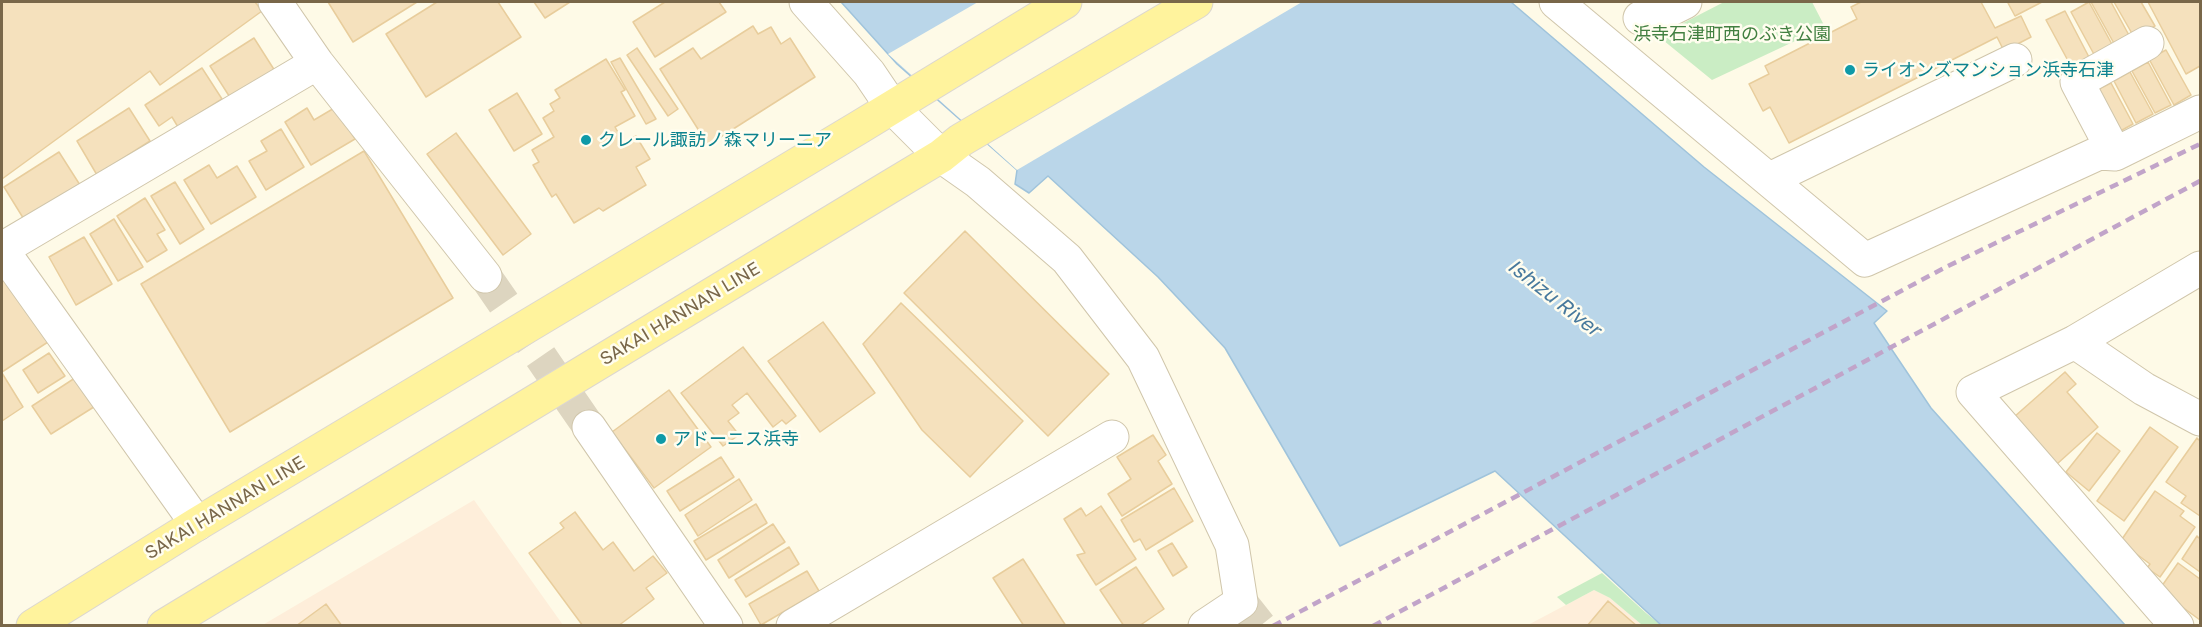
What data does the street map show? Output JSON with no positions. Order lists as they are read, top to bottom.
{
  "streets": {
    "main road": ["SAKAI HANNAN LINE"]
  },
  "water": ["Ishizu River"],
  "parks": ["浜寺石津町西のぶき公園"],
  "places": ["ライオンズマンション浜寺石津", "クレール諏訪ノ森マリーニア", "アドーニス浜寺"]
}
